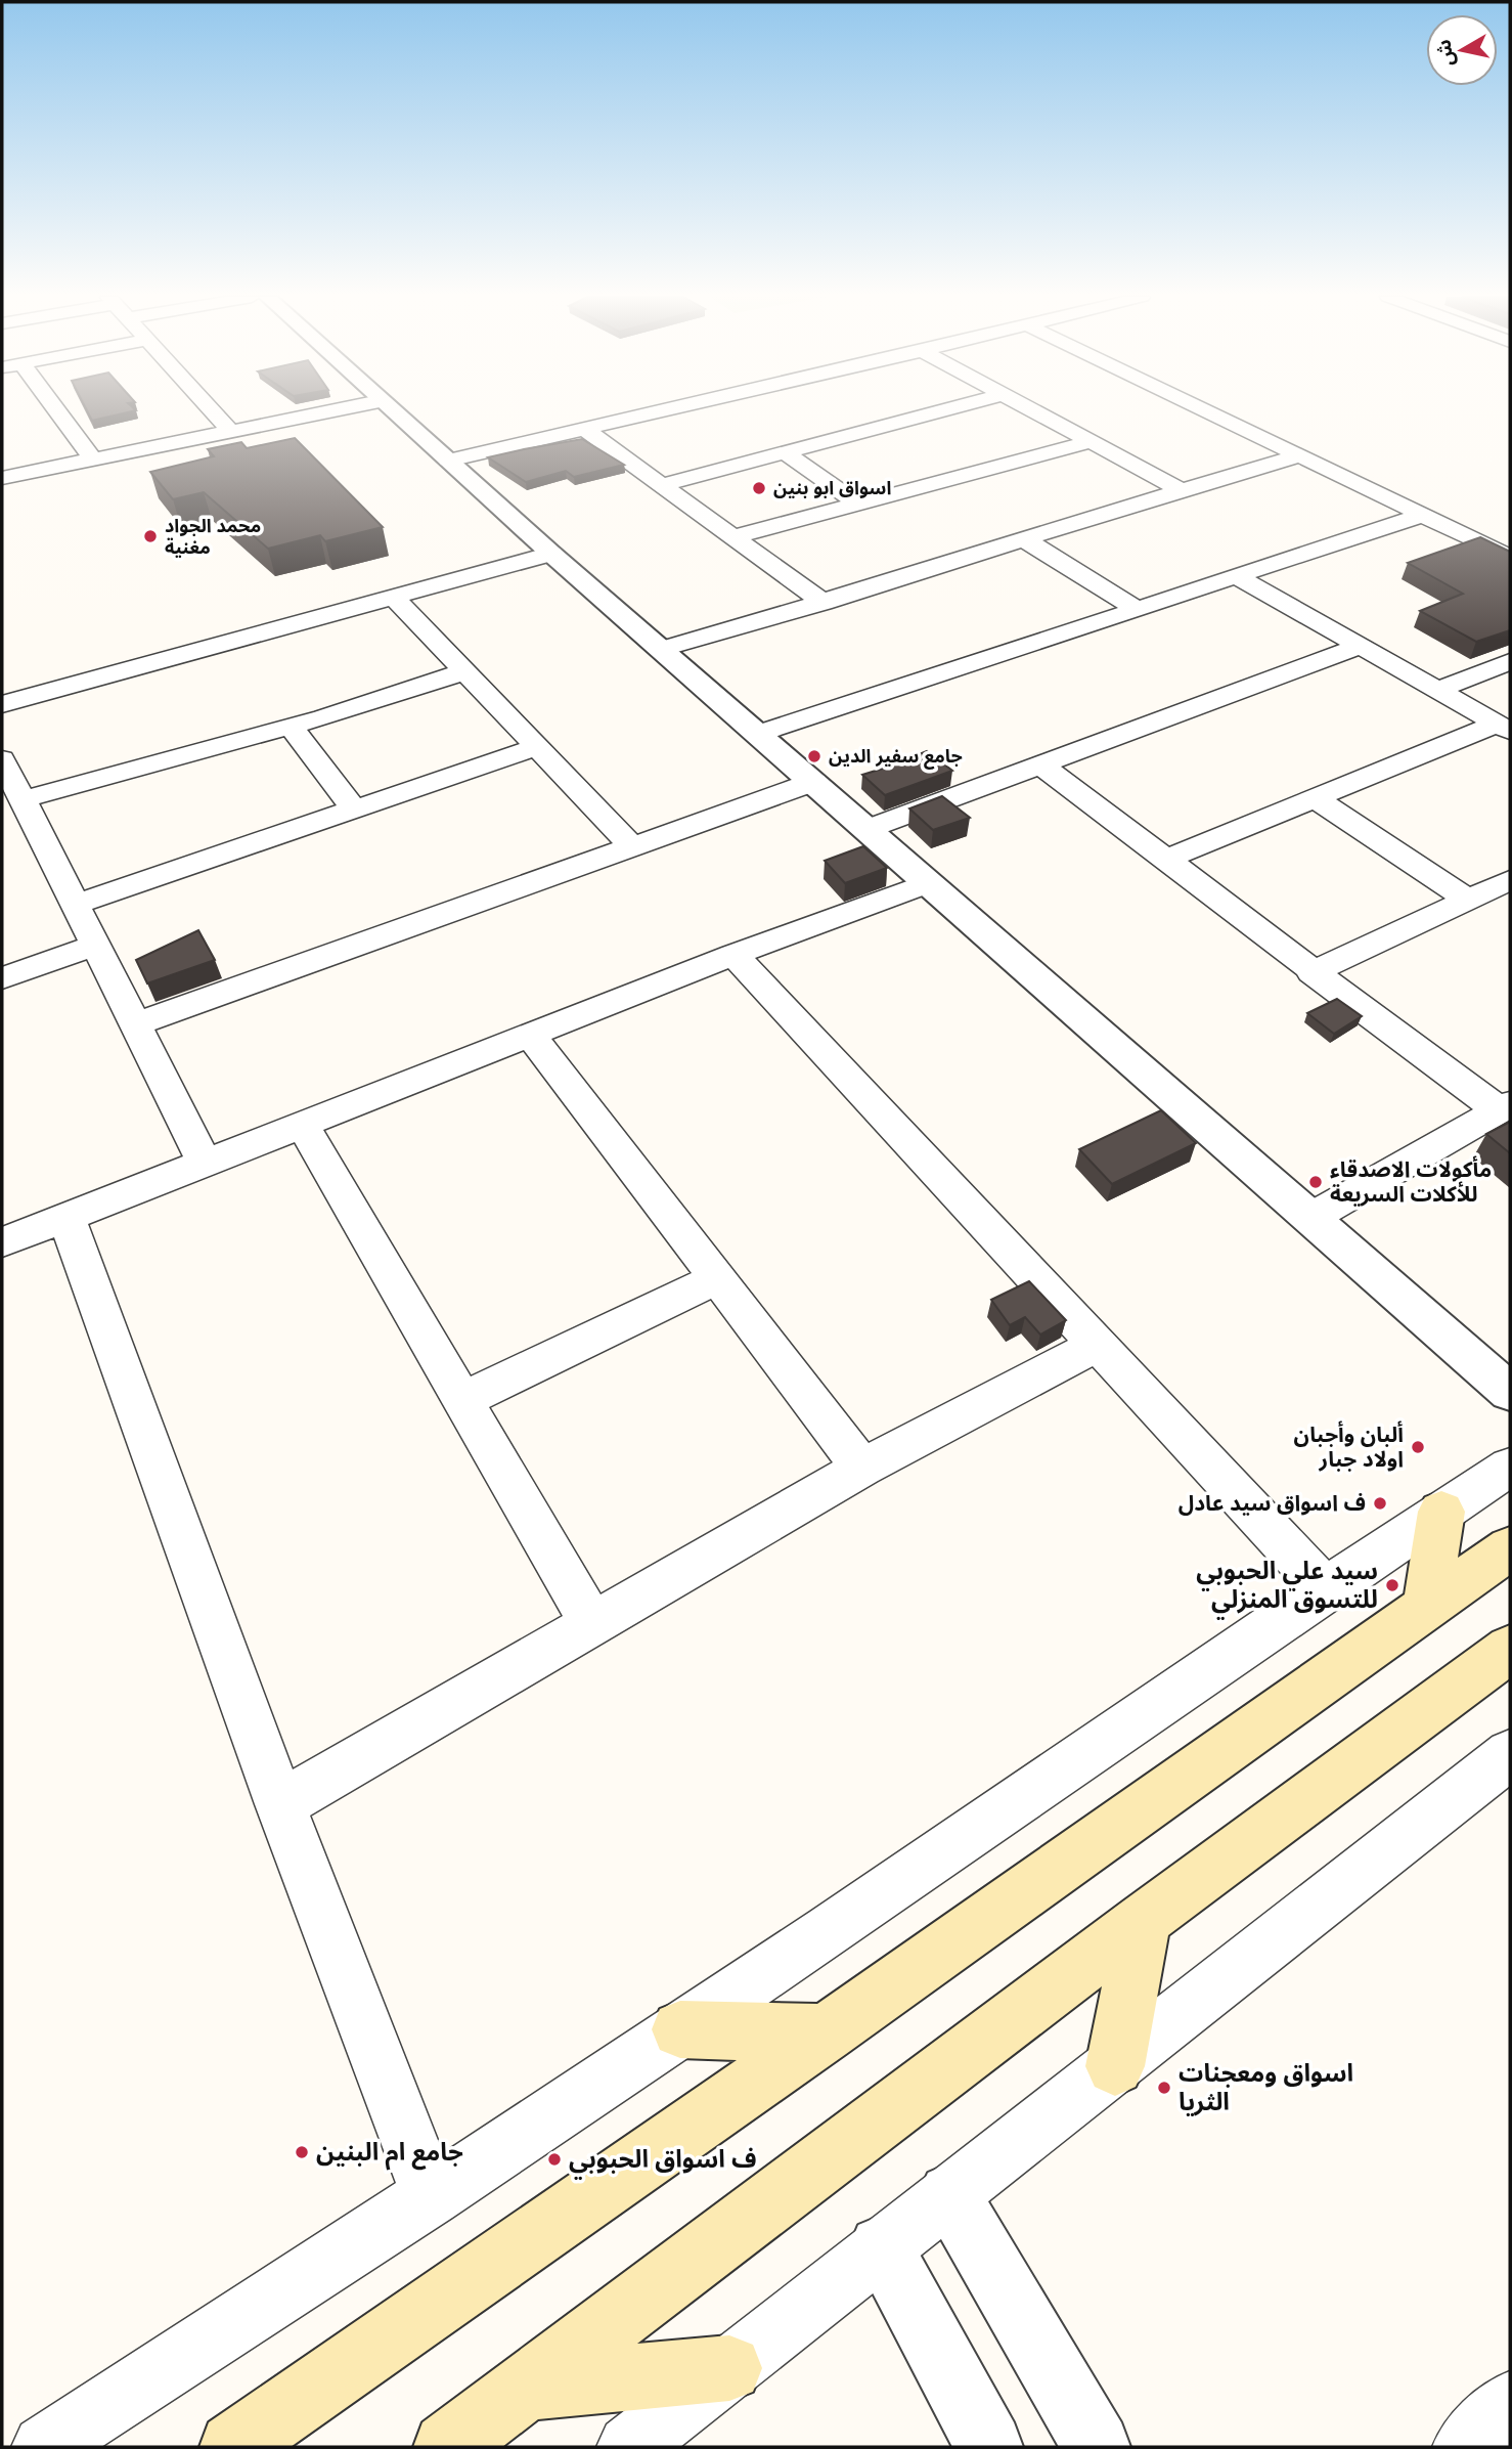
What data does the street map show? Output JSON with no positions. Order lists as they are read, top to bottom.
{
  "places": [
    "اسواق ابو بنين",
    "محمد الجواد مغنية",
    "جامع سفير الدين",
    "مأكولات الاصدقاء للأكلات السريعة",
    "ألبان وأجبان اولاد جبار",
    "ف اسواق سيد عادل",
    "سيد علي الحبوبي للتسوق المنزلي",
    "اسواق ومعجنات الثريا",
    "جامع ام البنين",
    "ف اسواق الحبوبي"
  ],
  "north": "left"
}
